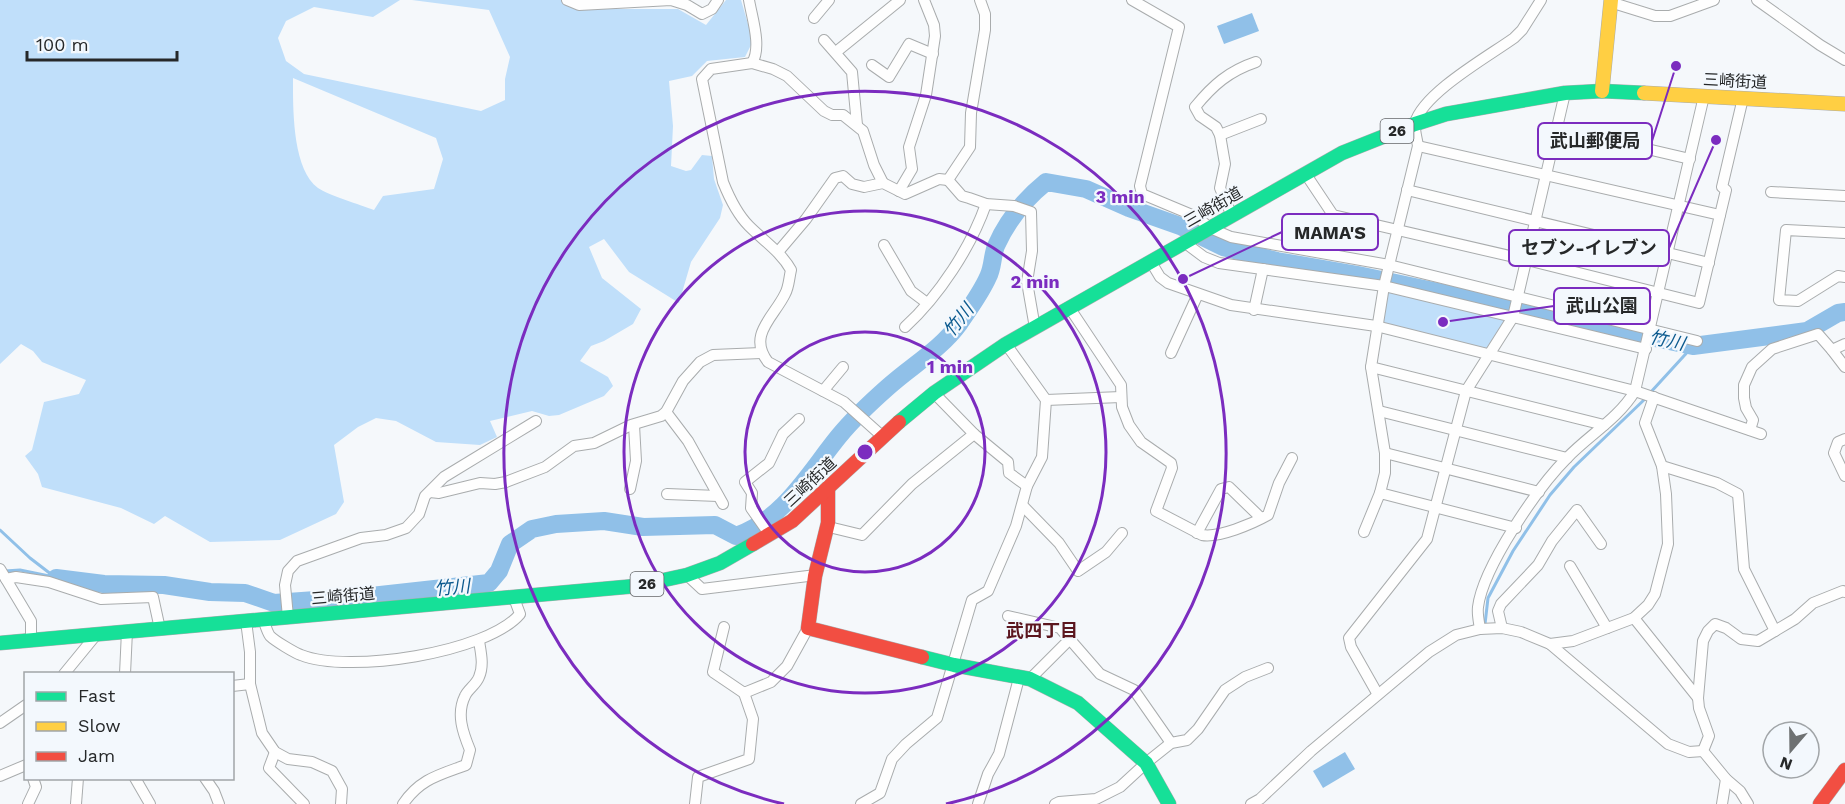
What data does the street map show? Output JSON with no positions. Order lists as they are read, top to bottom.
{
  "streets": {
    "main road": ["三崎街道", "26"]
  },
  "districts": ["武四丁目"],
  "water": ["竹川"],
  "places": [
    "武山郵便局",
    "セブン-イレブン",
    "MAMA'S",
    "武山公園"
  ],
  "legend": ["Fast", "Slow", "Jam"],
  "scale_bar": "100 m",
  "north": "bottom",
  "rings": ["3 min", "2 min", "1 min"]
}
